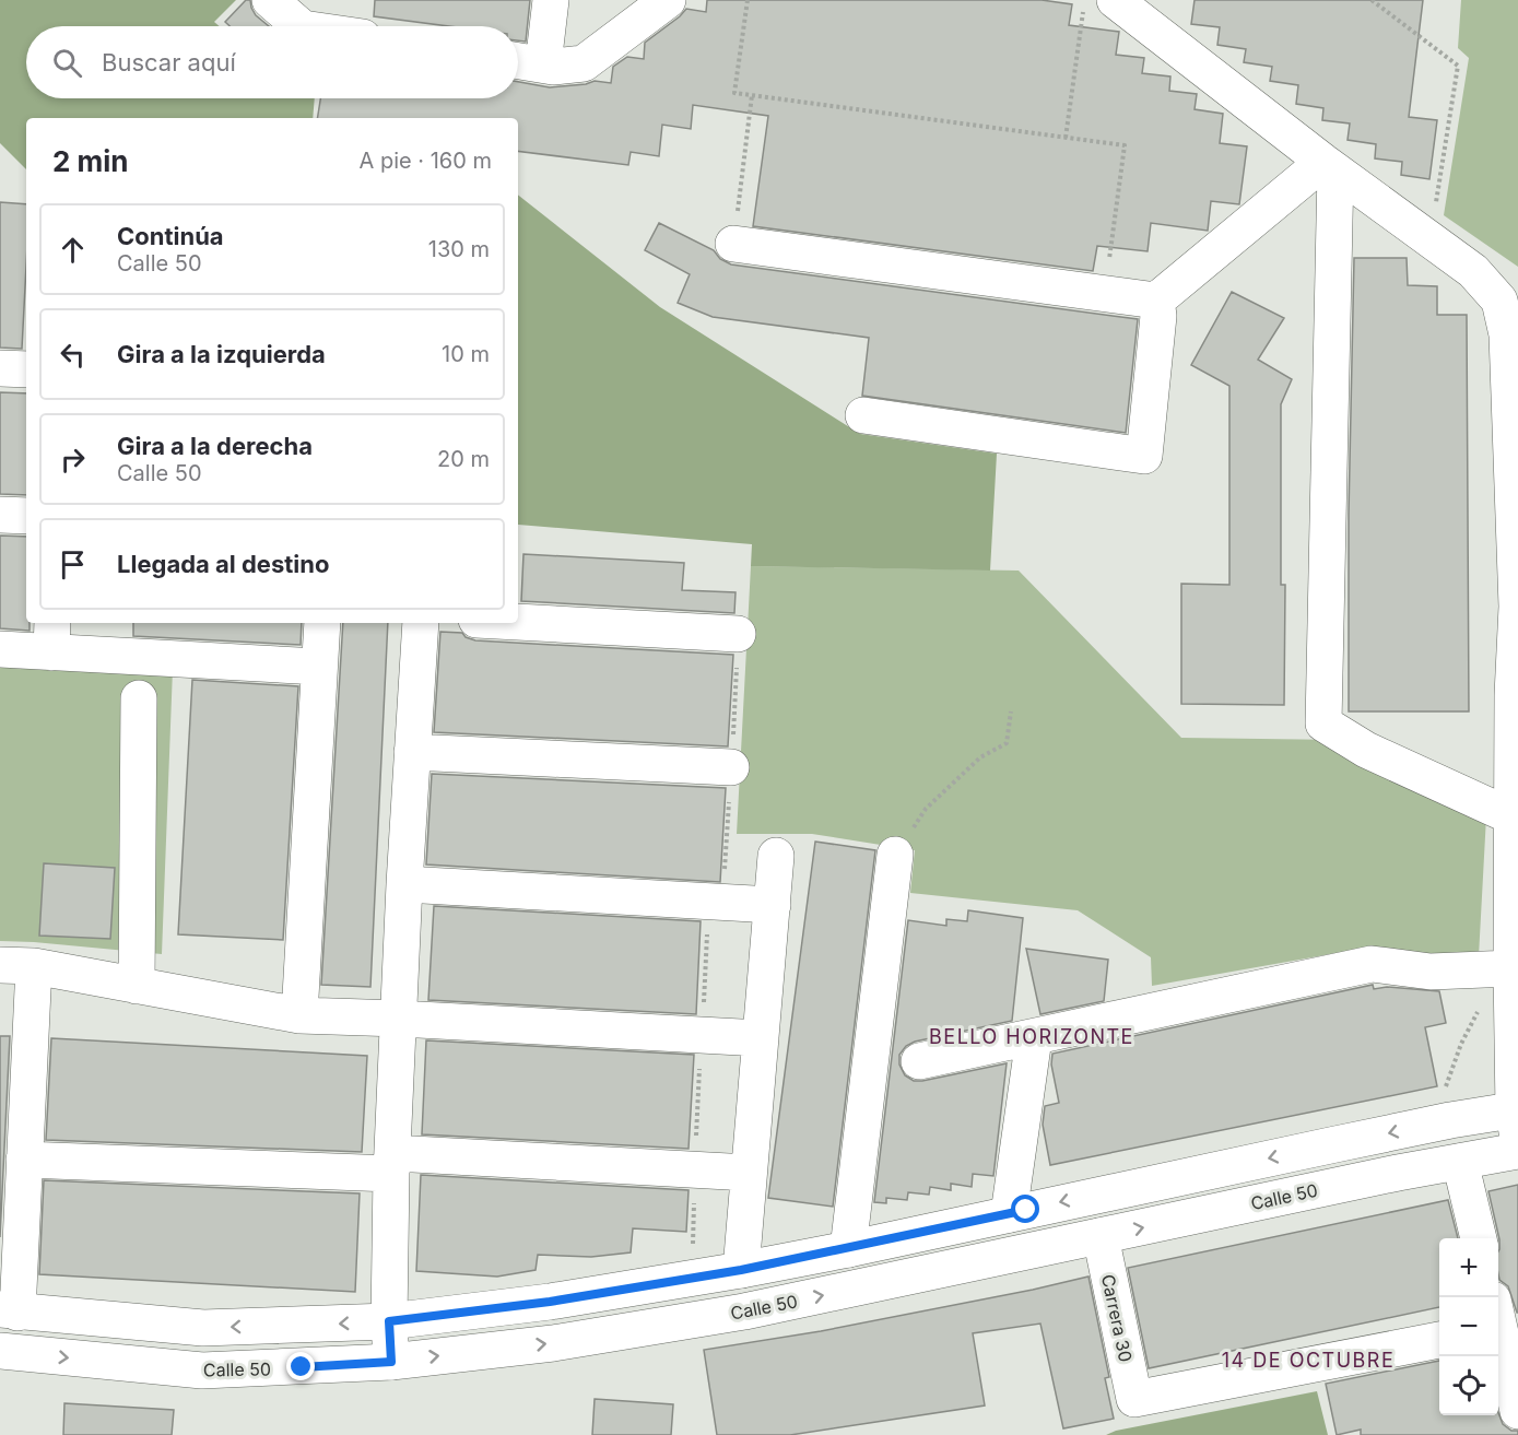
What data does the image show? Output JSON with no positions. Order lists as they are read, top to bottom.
{
  "streets": {
    "street": ["Calle 50", "Carrera 30"]
  },
  "crossings": [
    ["Calle 50", "Carrera 30"]
  ],
  "districts": ["BELLO HORIZONTE", "14 DE OCTUBRE"],
  "page": {
    "search": "Buscar aquí",
    "heading": ["2 min", "A pie · 160 m"],
    "list": [
      ["Continúa", "Calle 50", "130 m"],
      ["Gira a la izquierda", "10 m"],
      ["Gira a la derecha", "Calle 50", "20 m"],
      "Llegada al destino"
    ],
    "map_buttons": ["+", "−"]
  }
}
